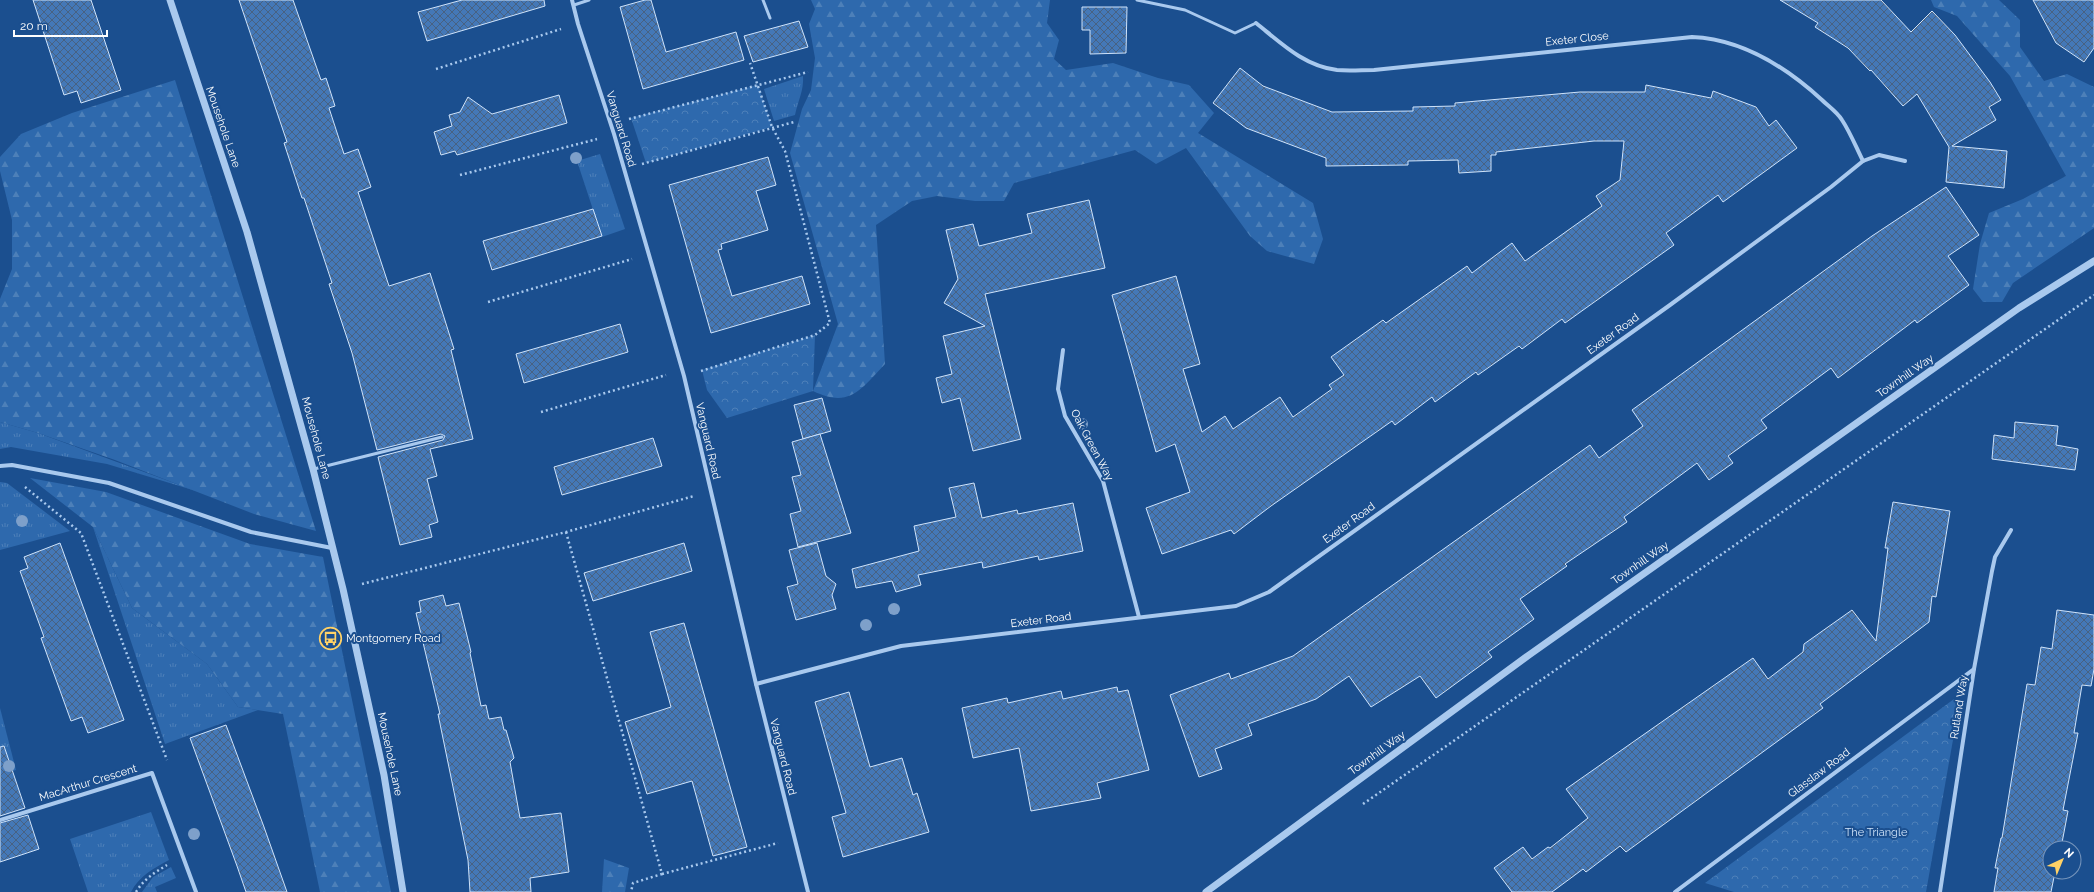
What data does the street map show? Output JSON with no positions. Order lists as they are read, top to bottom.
{
  "streets": {
    "street": [
      "Exeter Close",
      "Mousehole Lane",
      "Vanguard Road",
      "Exeter Road",
      "Townhill Way",
      "Oak Green Way",
      "Rutland Way",
      "Glasslaw Road",
      "MacArthur Crescent"
    ]
  },
  "crossings": [
    ["Exeter Close", "Exeter Road"],
    ["Vanguard Road", "Exeter Road"],
    ["Exeter Road", "Oak Green Way"],
    ["Rutland Way", "Glasslaw Road"]
  ],
  "parks": ["The Triangle"],
  "places": {
    "bus stop": ["Montgomery Road"]
  },
  "scale_bar": "20 m",
  "north": "top right"
}
